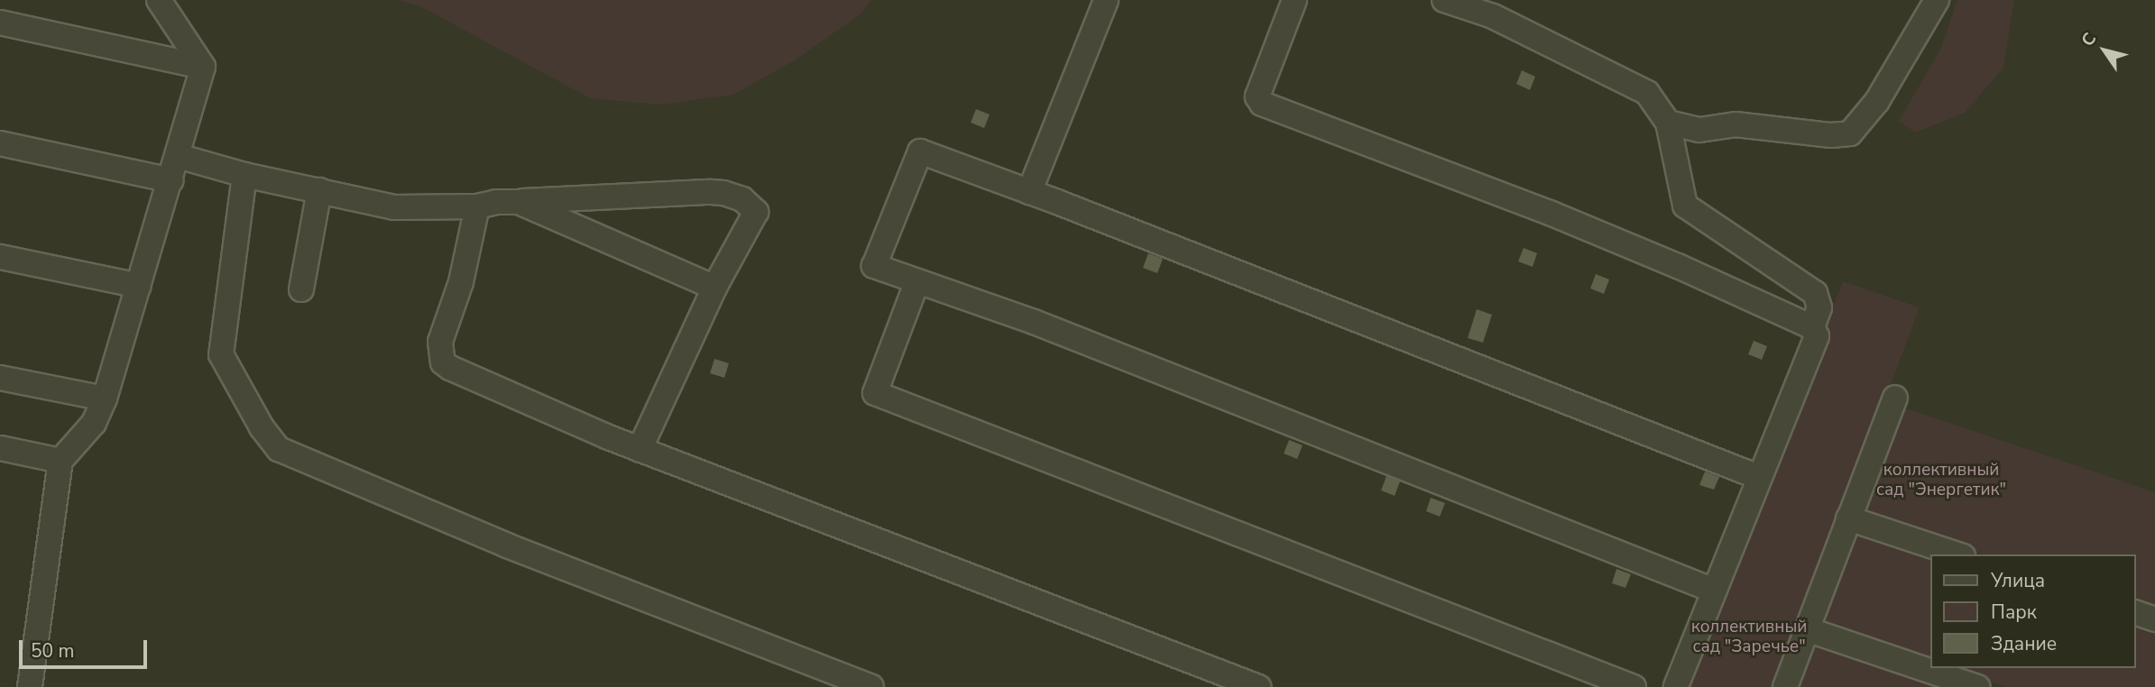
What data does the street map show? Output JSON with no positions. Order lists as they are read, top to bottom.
{
  "parks": ["коллективный сад \"Энергетик\"", "коллективный сад \"Заречье\""],
  "legend": ["Улица", "Парк", "Здание"],
  "scale_bar": "50 m",
  "north": "top left"
}
